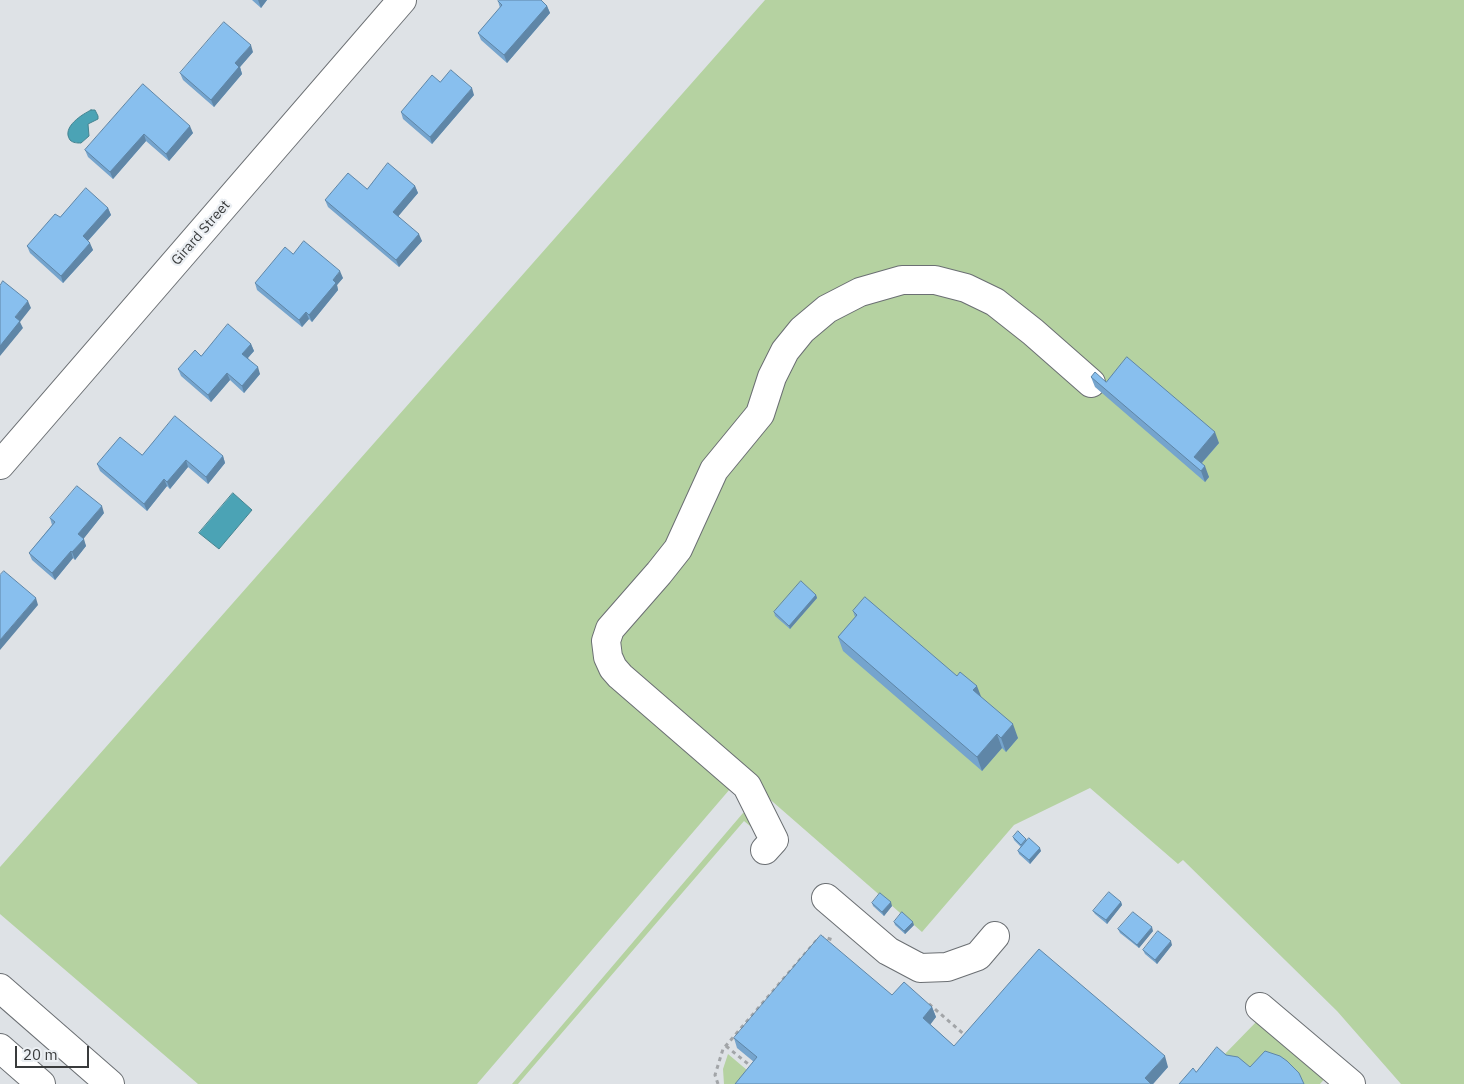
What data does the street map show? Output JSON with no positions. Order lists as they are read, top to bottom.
{
  "streets": {
    "street": ["Girard Street"]
  },
  "scale_bar": "20 m"
}
